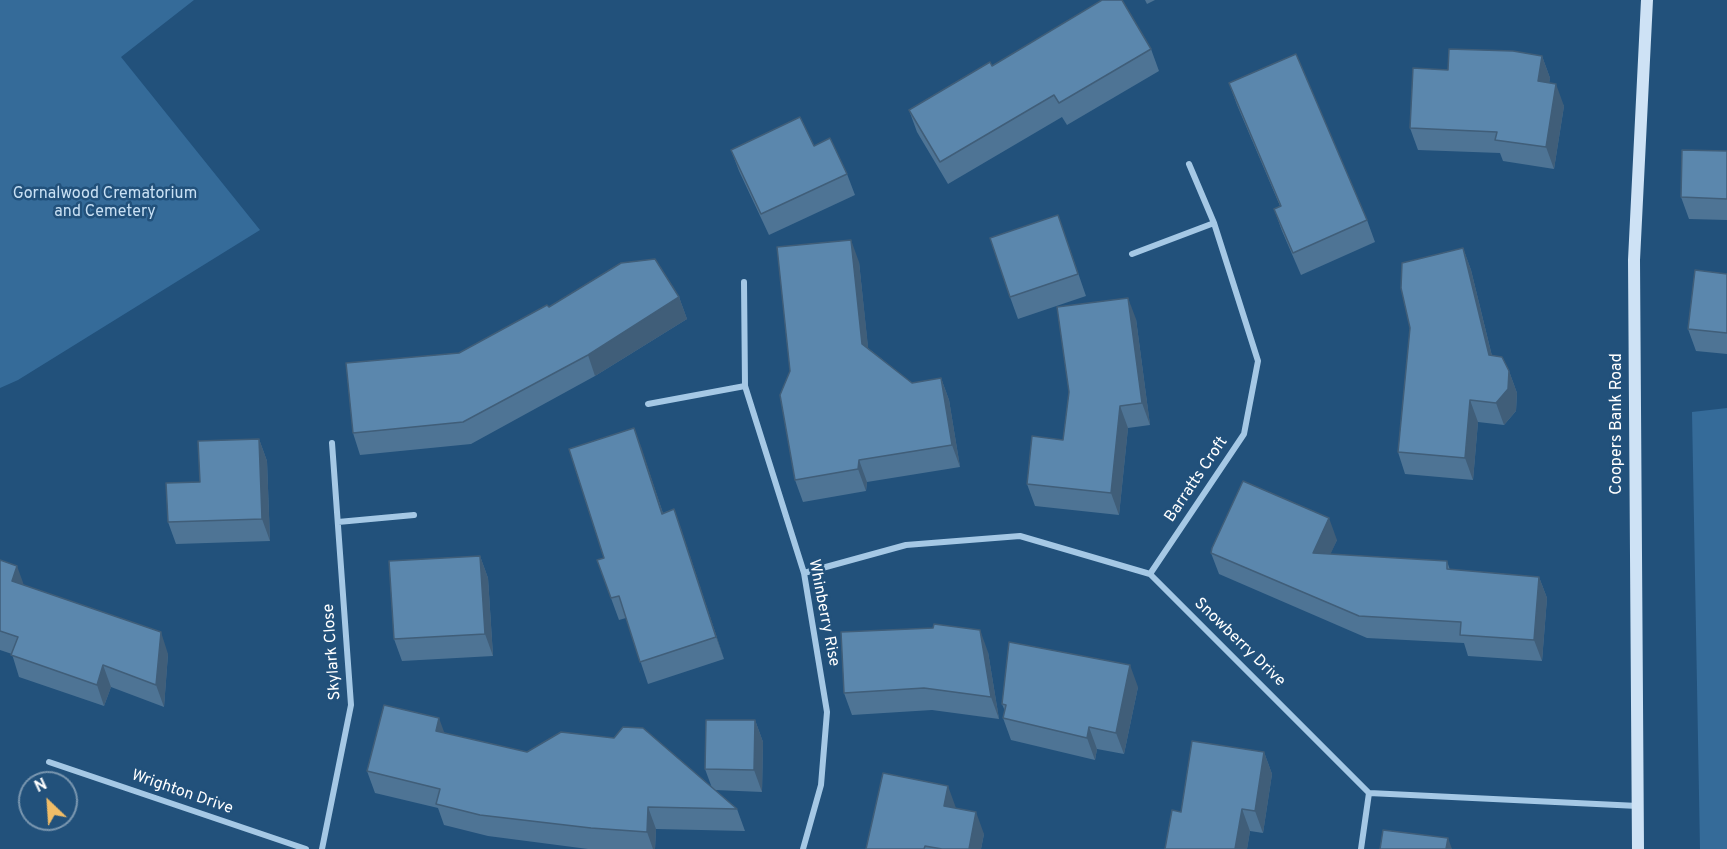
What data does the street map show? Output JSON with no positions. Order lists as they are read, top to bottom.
{
  "streets": {
    "street": [
      "Coopers Bank Road",
      "Barratts Croft",
      "Whinberry Rise",
      "Snowberry Drive",
      "Skylark Close",
      "Wrighton Drive"
    ]
  },
  "crossings": [
    ["Barratts Croft", "Snowberry Drive"],
    ["Whinberry Rise", "Snowberry Drive"]
  ],
  "parks": ["Gornalwood Crematorium and Cemetery"],
  "north": "top left"
}
